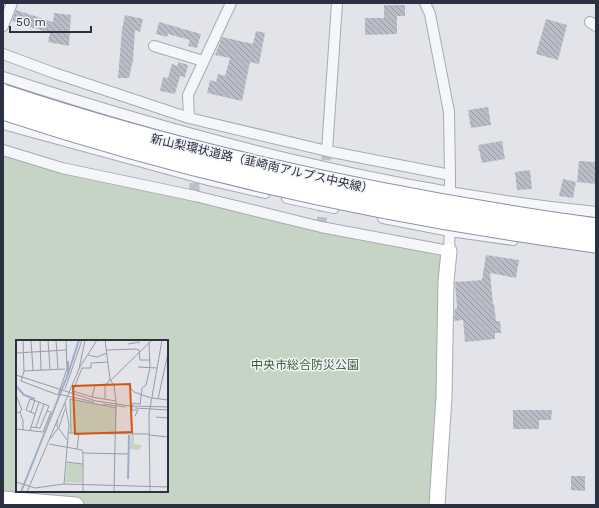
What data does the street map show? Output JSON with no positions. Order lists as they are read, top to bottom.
{
  "streets": {
    "highway": ["新山梨環状道路（韮崎南アルプス中央線）"]
  },
  "parks": ["中央市総合防災公園"],
  "scale_bar": "50 m"
}
